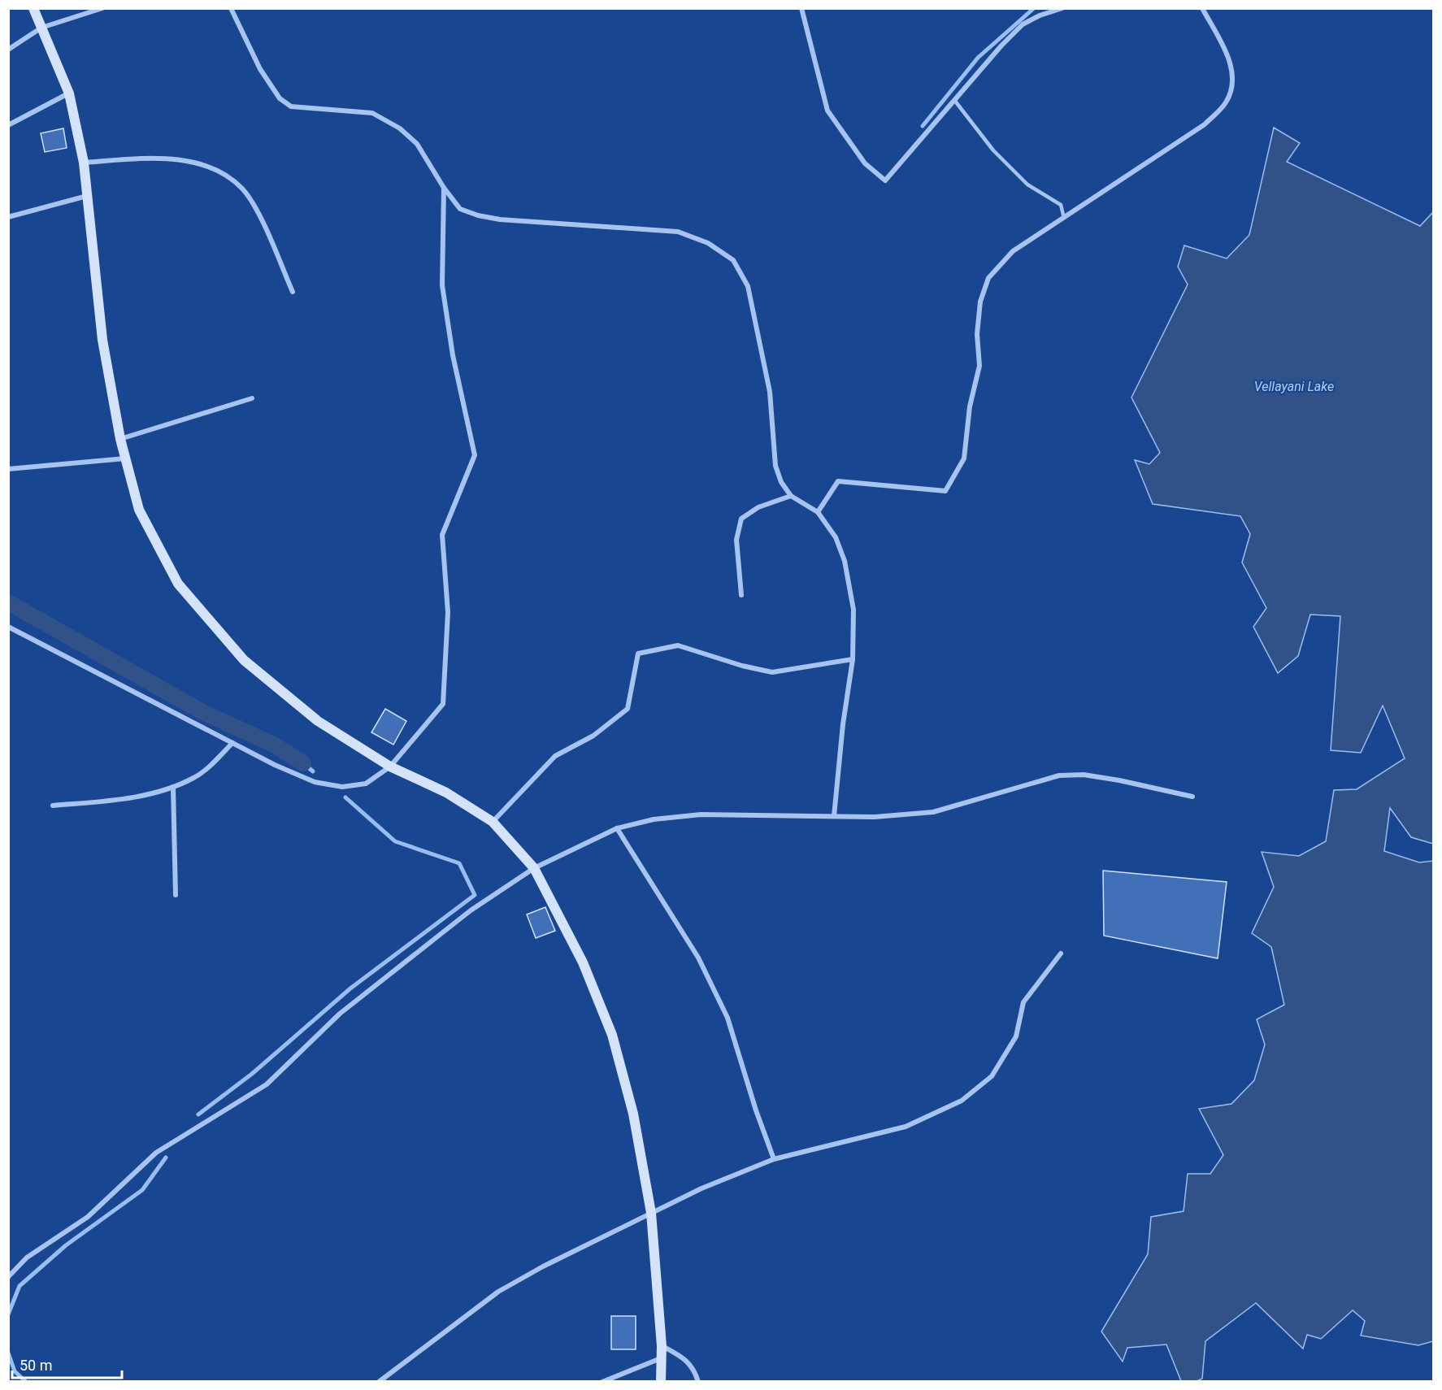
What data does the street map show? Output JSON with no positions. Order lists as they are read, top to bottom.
{
  "water": ["Vellayani Lake"],
  "scale_bar": "50 m"
}
